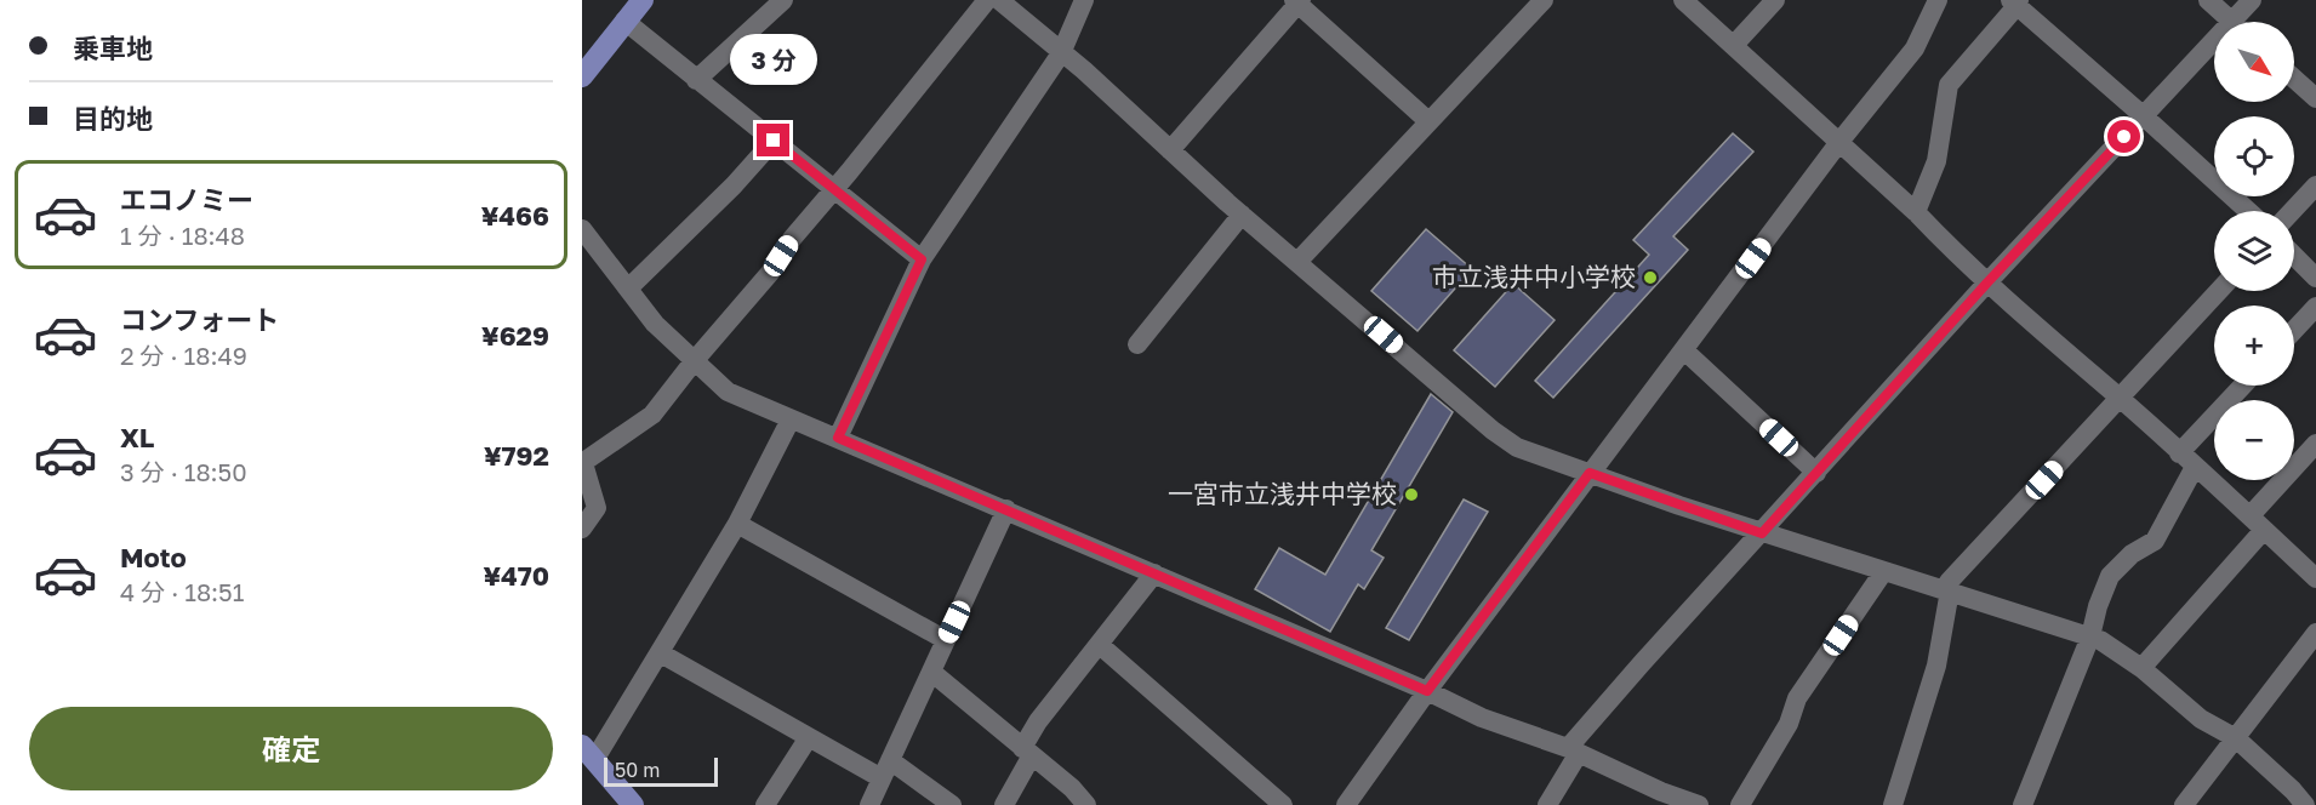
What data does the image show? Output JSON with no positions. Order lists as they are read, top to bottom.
{
  "places": ["市立浅井中小学校", "一宮市立浅井中学校"],
  "scale_bar": "50 m",
  "north": "bottom right",
  "page": {
    "banner": ["乗車地", "目的地"],
    "map_buttons": ["+", "−"],
    "bubble": "3 分",
    "list": [
      {
        "name": "エコノミー",
        "note": "1 分 · 18:48",
        "value": "¥466"
      },
      {
        "name": "コンフォート",
        "note": "2 分 · 18:49",
        "value": "¥629"
      },
      {
        "name": "XL",
        "note": "3 分 · 18:50",
        "value": "¥792"
      },
      {
        "name": "Moto",
        "note": "4 分 · 18:51",
        "value": "¥470"
      }
    ],
    "buttons": "確定",
    "scale": "50 m"
  }
}
